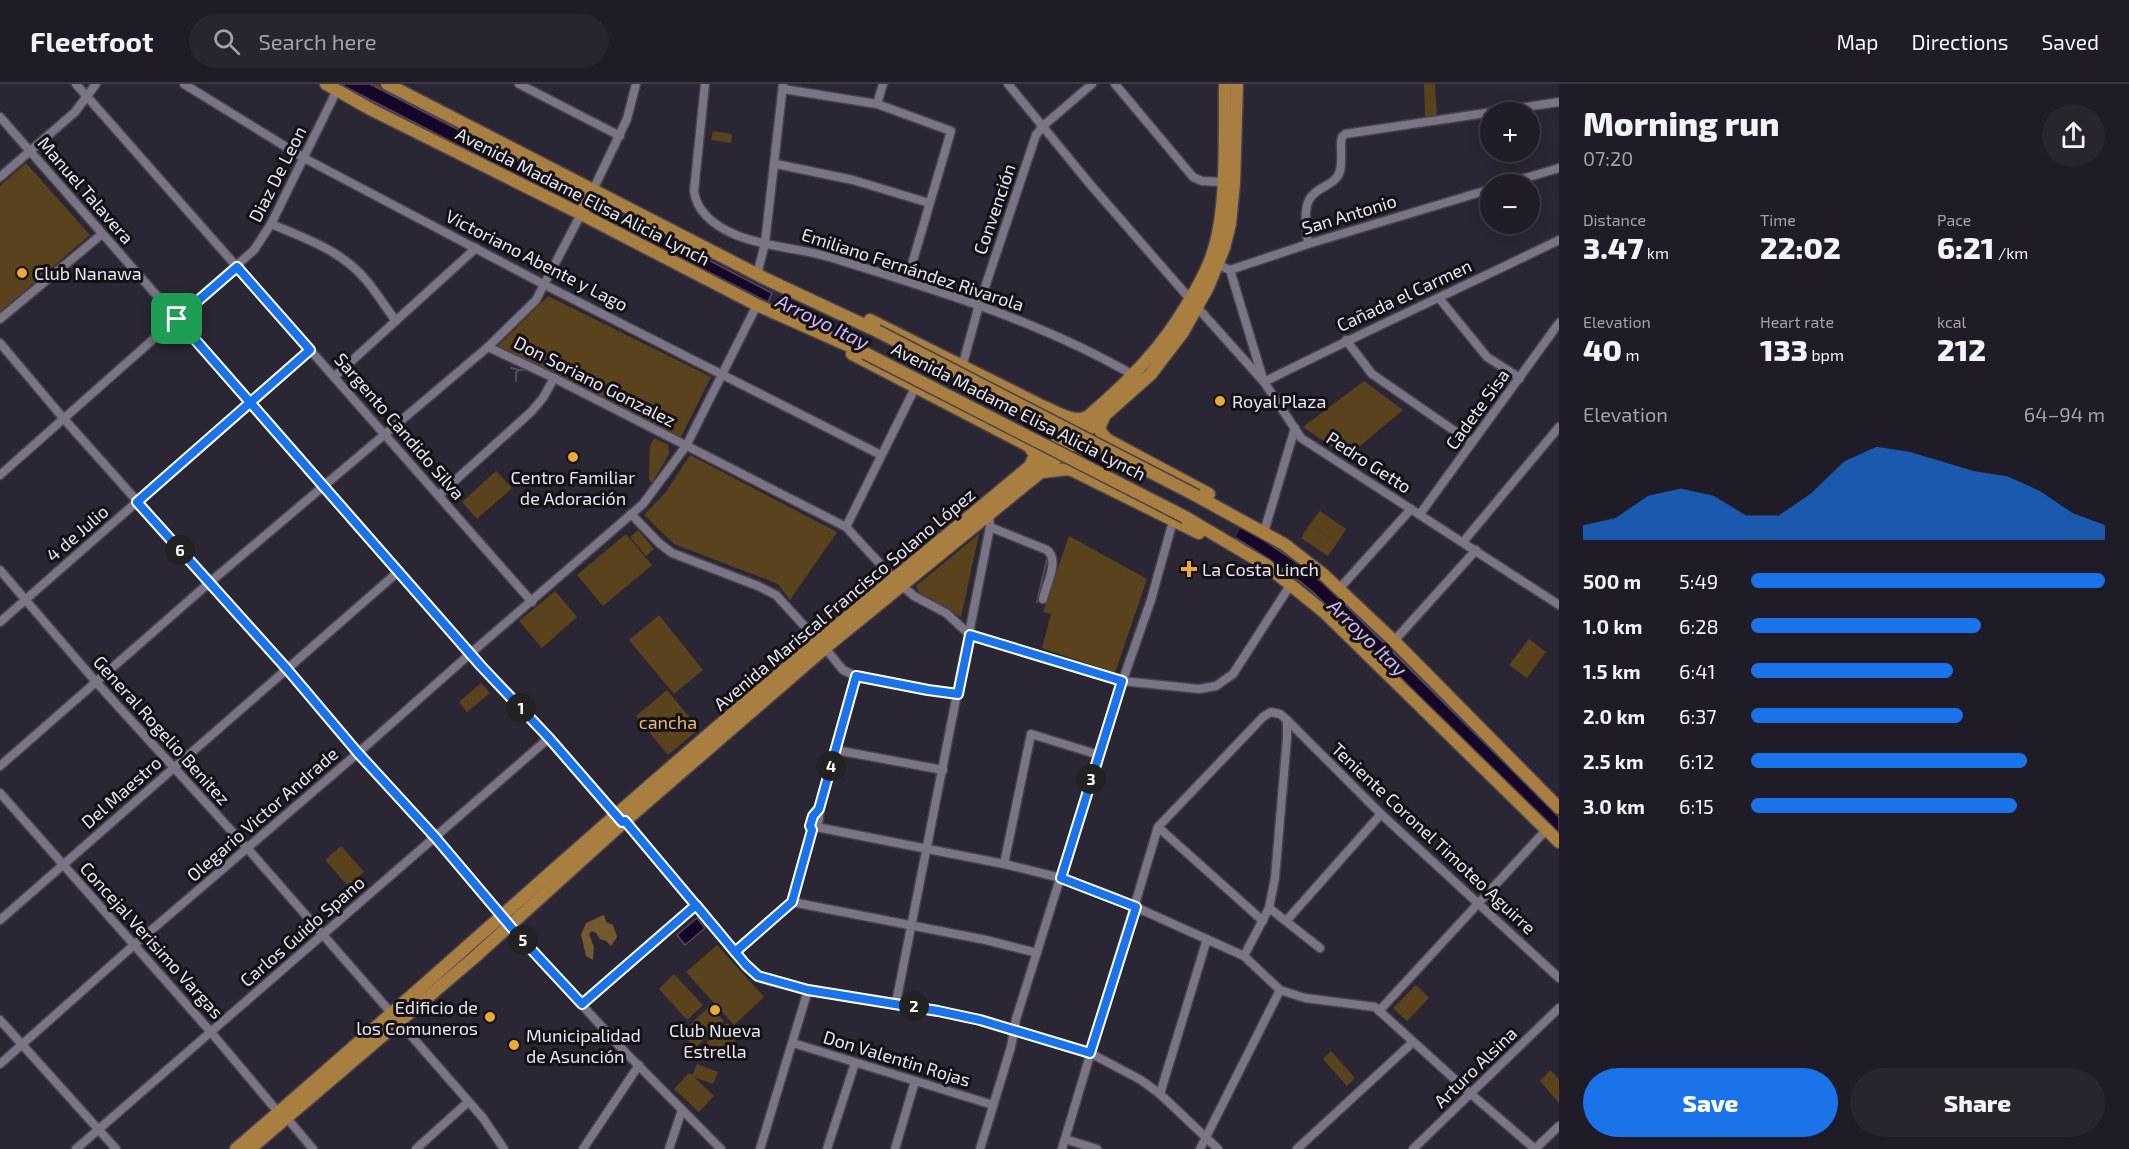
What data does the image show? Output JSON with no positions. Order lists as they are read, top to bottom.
{
  "streets": {
    "highway": ["Avenida Madame Elisa Alicia Lynch", "Avenida Mariscal Francisco Solano López"],
    "street": [
      "Diaz De Leon",
      "Manuel Talavera",
      "Convención",
      "San Antonio",
      "Victoriano Abente y Lago",
      "Emiliano Fernández Rivarola",
      "Cañada el Carmen",
      "Don Soriano Gonzalez",
      "Cadete Sisa",
      "Sargento Candido Silva",
      "Pedro Getto",
      "4 de Julio",
      "General Rogelio Benitez",
      "Del Maestro",
      "Olegario Victor Andrade",
      "Teniente Coronel Timoteo Aguirre",
      "Carlos Guido Spano",
      "Concejal Verisimo Vargas",
      "Don Valentin Rojas",
      "Arturo Alsina"
    ]
  },
  "crossings": [
    ["Diaz De Leon", "Manuel Talavera"],
    ["Diaz De Leon", "Avenida Madame Elisa Alicia Lynch"],
    ["Diaz De Leon", "Victoriano Abente y Lago"],
    ["Diaz De Leon", "Sargento Candido Silva"],
    ["Manuel Talavera", "4 de Julio"],
    ["Manuel Talavera", "Avenida Mariscal Francisco Solano López"],
    ["Manuel Talavera", "Del Maestro"],
    ["Manuel Talavera", "Olegario Victor Andrade"],
    ["Manuel Talavera", "Carlos Guido Spano"],
    ["Avenida Madame Elisa Alicia Lynch", "Olegario Victor Andrade"],
    ["Convención", "Emiliano Fernández Rivarola"],
    ["Convención", "Pedro Getto"],
    ["Victoriano Abente y Lago", "Olegario Victor Andrade"],
    ["Emiliano Fernández Rivarola", "Avenida Mariscal Francisco Solano López"],
    ["Cañada el Carmen", "Pedro Getto"],
    ["Don Soriano Gonzalez", "Olegario Victor Andrade"],
    ["Cadete Sisa", "Pedro Getto"],
    ["Sargento Candido Silva", "4 de Julio"],
    ["Sargento Candido Silva", "Olegario Victor Andrade"],
    ["Pedro Getto", "Avenida Mariscal Francisco Solano López"],
    ["4 de Julio", "General Rogelio Benitez"],
    ["Avenida Mariscal Francisco Solano López", "General Rogelio Benitez"],
    ["Avenida Mariscal Francisco Solano López", "Concejal Verisimo Vargas"],
    ["General Rogelio Benitez", "Del Maestro"],
    ["General Rogelio Benitez", "Olegario Victor Andrade"],
    ["General Rogelio Benitez", "Carlos Guido Spano"],
    ["Del Maestro", "Concejal Verisimo Vargas"],
    ["Olegario Victor Andrade", "Concejal Verisimo Vargas"],
    ["Carlos Guido Spano", "Concejal Verisimo Vargas"]
  ],
  "water": ["Arroyo Itay"],
  "parks": ["cancha"],
  "places": {
    "other": [
      "Club Nanawa",
      "Royal Plaza",
      "Centro Familiar de Adoración",
      "Club Nueva Estrella",
      "Edificio de los Comuneros",
      "Municipalidad de Asunción"
    ],
    "health": ["La Costa Linch"]
  },
  "page": {
    "header": "Fleetfoot",
    "search": "Search here",
    "nav": ["Map", "Directions", "Saved"],
    "heading": ["Morning run", "07:20"],
    "map_buttons": ["+", "−"],
    "stats": [
      ["Distance", "3.47 km"],
      ["Time", "22:02"],
      ["Pace", "6:21 /km"],
      ["Elevation", "40 m"],
      ["Heart rate", "133 bpm"],
      ["kcal", "212"]
    ],
    "chart": ["Elevation", "64–94 m"],
    "pins": [
      "6",
      "1",
      "4",
      "3",
      "5",
      "2"
    ],
    "list": [
      {
        "name": "500 m",
        "note": "5:49"
      },
      {
        "name": "1.0 km",
        "note": "6:28"
      },
      {
        "name": "1.5 km",
        "note": "6:41"
      },
      {
        "name": "2.0 km",
        "note": "6:37"
      },
      {
        "name": "2.5 km",
        "note": "6:12"
      },
      {
        "name": "3.0 km",
        "note": "6:15"
      }
    ],
    "buttons": ["Save", "Share"]
  }
}
